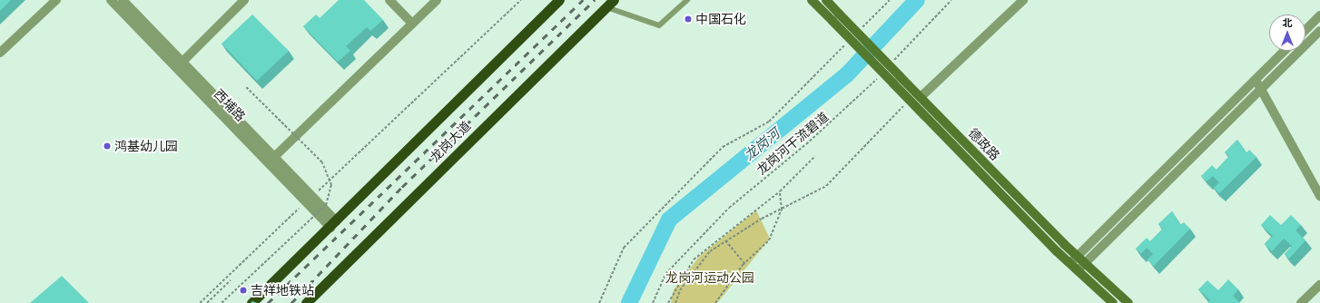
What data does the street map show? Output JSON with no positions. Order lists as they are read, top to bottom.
{
  "streets": {
    "highway": ["龙岗大道"],
    "main road": ["德政路"],
    "street": ["西埔路"],
    "path": ["龙岗河干流碧道"]
  },
  "crossings": [
    ["西埔路", "龙岗大道"]
  ],
  "water": ["龙岗河"],
  "parks": ["龙岗河运动公园"],
  "places": ["中国石化", "鸿基幼儿园", "吉祥地铁站"],
  "north": "top"
}
